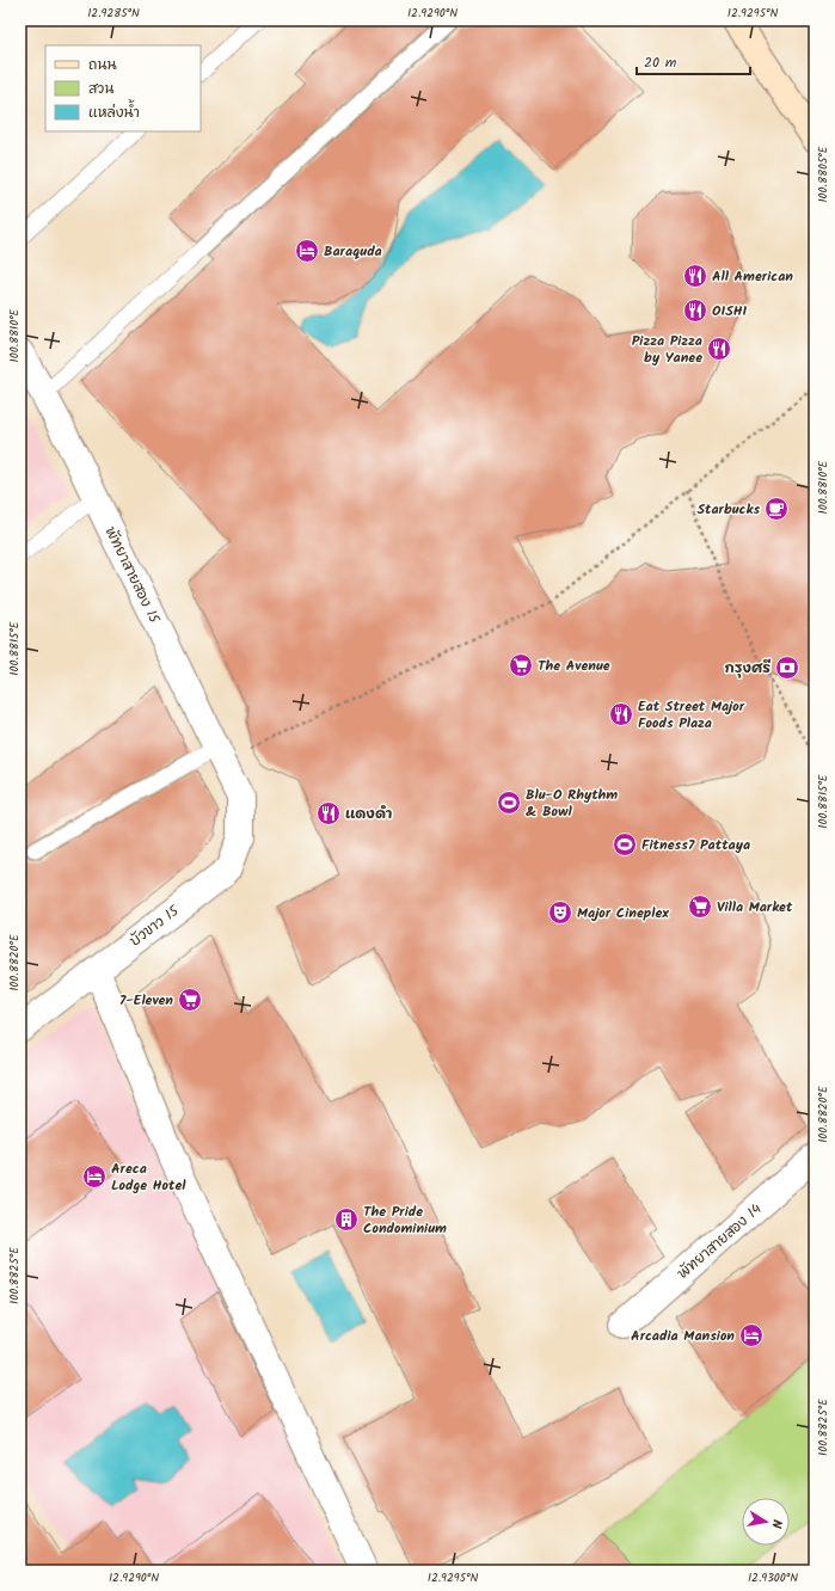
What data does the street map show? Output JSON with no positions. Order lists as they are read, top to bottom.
{
  "streets": {
    "street": ["พัทยาสายสอง 15", "บัวขาว 15", "พัทยาสายสอง 14"]
  },
  "crossings": [
    ["พัทยาสายสอง 15", "บัวขาว 15"]
  ],
  "places": {
    "hotel": ["Baraquda", "Areca Lodge Hotel", "Arcadia Mansion"],
    "restaurant": [
      "All American",
      "OISHI",
      "Pizza Pizza by Yanee",
      "Eat Street Major Foods Plaza",
      "แดงดำ"
    ],
    "cafe": ["Starbucks"],
    "supermarket": ["The Avenue", "Villa Market", "7-Eleven"],
    "bank": ["กรุงศรี"],
    "sports": ["Blu-O Rhythm & Bowl", "Fitness7 Pattaya"],
    "theatre": ["Major Cineplex"],
    "building": ["The Pride Condominium"]
  },
  "legend": ["ถนน", "สวน", "แหล่งน้ำ"],
  "scale_bar": "20 m",
  "north": "right",
  "coordinates": [
    "12.9285°N",
    "12.9290°N",
    "12.9295°N",
    "100.8805°E",
    "100.8810°E",
    "100.8815°E",
    "100.8820°E",
    "100.8825°E",
    "12.9300°N"
  ]
}
